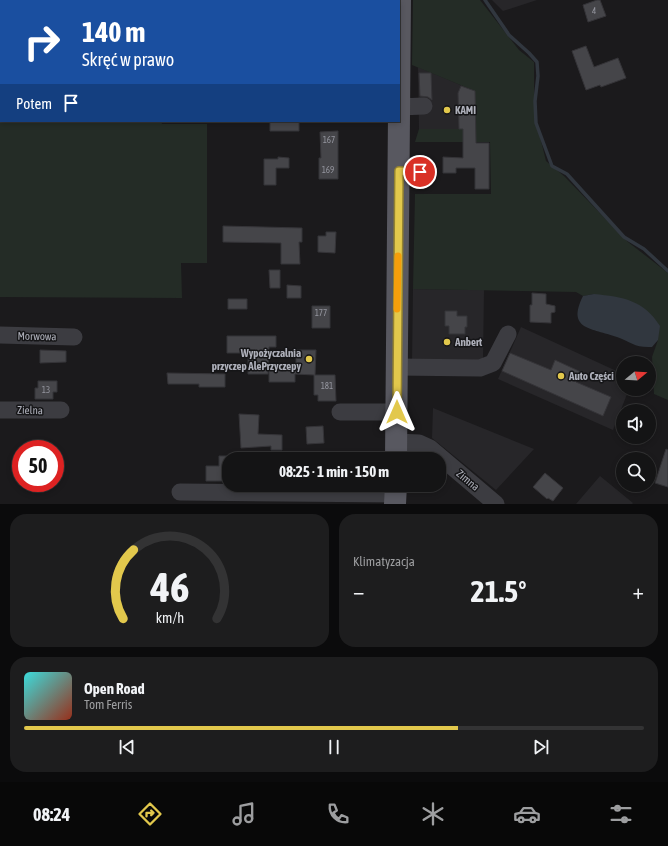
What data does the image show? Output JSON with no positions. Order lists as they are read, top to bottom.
{
  "streets": {
    "street": ["Morwowa", "Zielna", "Zimna"]
  },
  "places": [
    "KAMI",
    "Anbert",
    "Wypożyczalnia przyczep AlePrzyczepy",
    "Auto Części"
  ],
  "house_numbers": [
    "4",
    "167",
    "169",
    "177",
    "181",
    "13"
  ],
  "north": "right",
  "page": {
    "turn": ["140 m", "Skręć w prawo"],
    "then": "Potem",
    "limit": "50",
    "trip": "08:25 · 1 min · 150 m",
    "tile": "Klimatyzacja",
    "heat": ["−", "21.5°", "+"],
    "song": ["Open Road", "Tom Ferris"],
    "tabs": "08:24",
    "gauge": ["46", "km/h"]
  }
}
